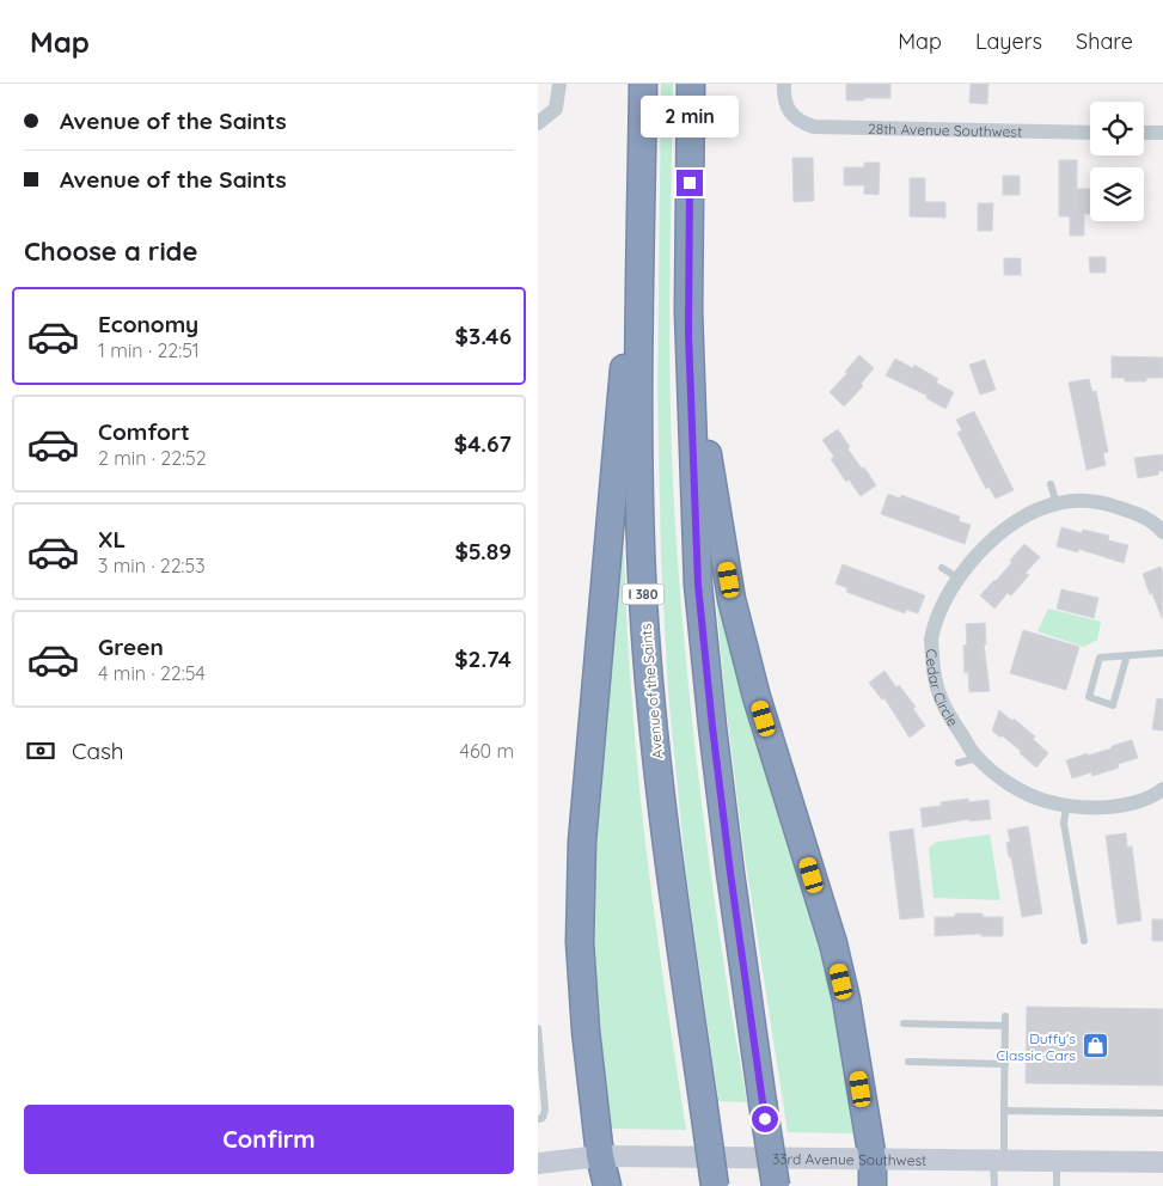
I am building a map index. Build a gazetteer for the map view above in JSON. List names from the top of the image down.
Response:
{
  "streets": {
    "highway": ["I 380", "Avenue of the Saints"],
    "street": ["28th Avenue Southwest", "Cedar Circle", "33rd Avenue Southwest"]
  },
  "places": {
    "shop": ["Duffy's Classic Cars"]
  },
  "page": {
    "header": "Map",
    "nav": ["Map", "Layers", "Share"],
    "banner": ["Avenue of the Saints", "Avenue of the Saints"],
    "bubble": "2 min",
    "heading": "Choose a ride",
    "list": [
      {
        "name": "Economy",
        "note": "1 min · 22:51",
        "value": "$3.46"
      },
      {
        "name": "Comfort",
        "note": "2 min · 22:52",
        "value": "$4.67"
      },
      {
        "name": "XL",
        "note": "3 min · 22:53",
        "value": "$5.89"
      },
      {
        "name": "Green",
        "note": "4 min · 22:54",
        "value": "$2.74"
      }
    ],
    "pay": ["Cash", "460 m"],
    "buttons": "Confirm"
  }
}
